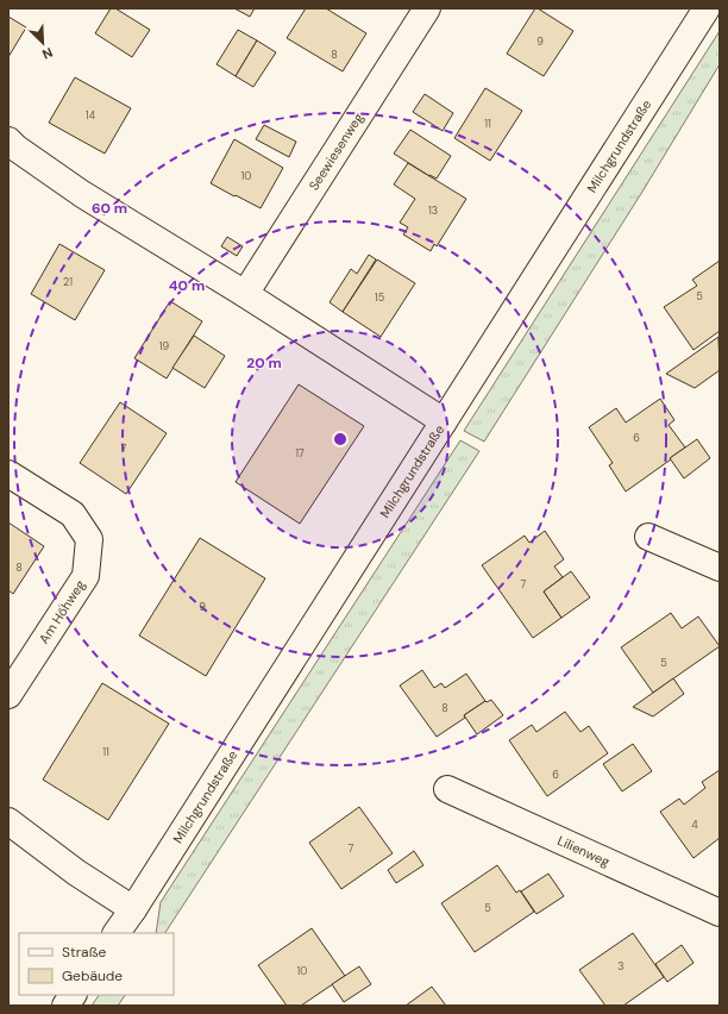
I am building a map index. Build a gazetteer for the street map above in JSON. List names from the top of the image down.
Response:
{
  "streets": {
    "street": [
      "Milchgrundstraße",
      "Seewiesenweg",
      "Am Höhweg",
      "Lilienweg"
    ]
  },
  "house_numbers": [
    "9",
    "8",
    "14",
    "11",
    "10",
    "13",
    "21",
    "5",
    "15",
    "19",
    "6",
    "7",
    "17",
    "8",
    "7",
    "9",
    "5",
    "8",
    "11",
    "6",
    "4",
    "7",
    "5",
    "3",
    "10"
  ],
  "legend": ["Straße", "Gebäude"],
  "north": "bottom right",
  "rings": ["60 m", "40 m", "20 m"]
}
